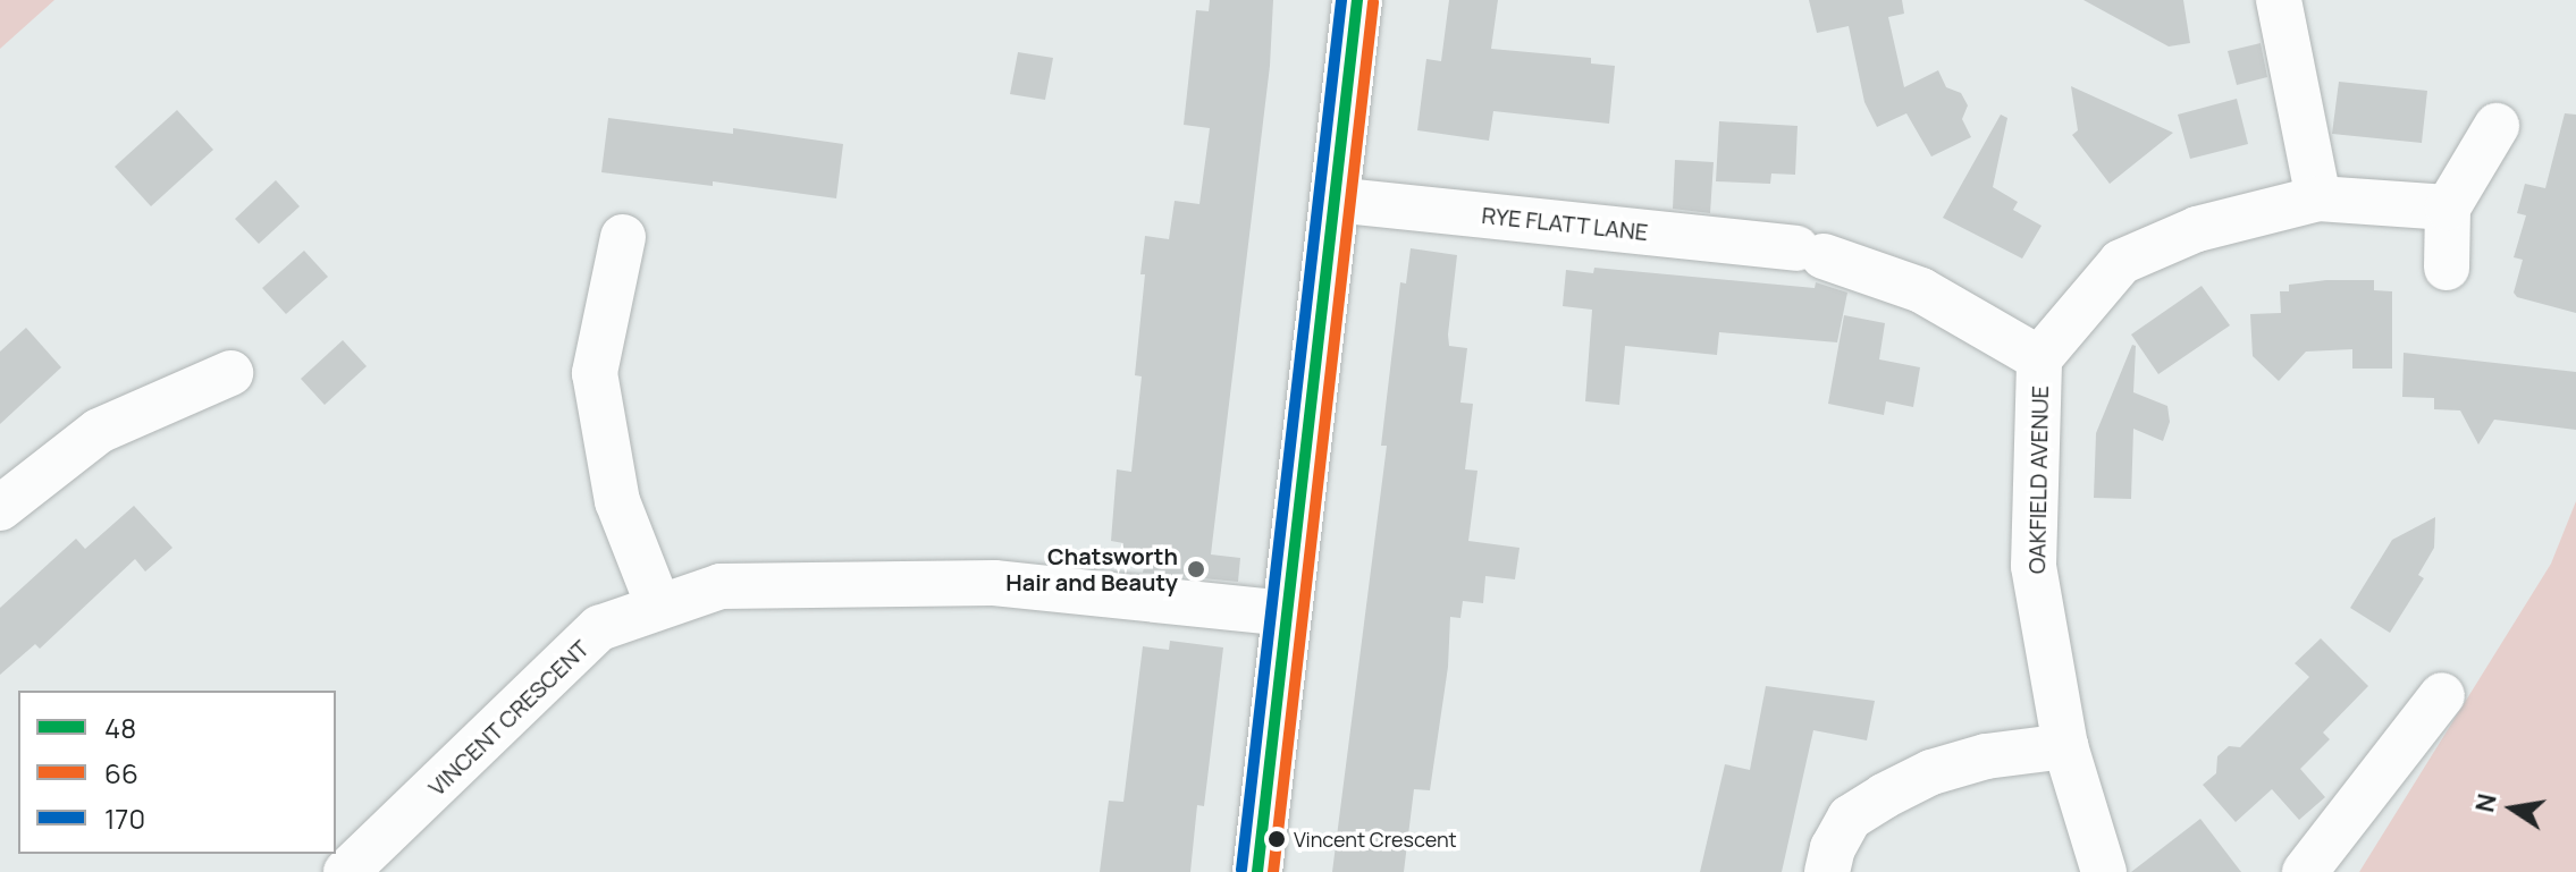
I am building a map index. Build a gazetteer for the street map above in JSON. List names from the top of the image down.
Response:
{
  "streets": {
    "street": ["RYE FLATT LANE", "OAKFIELD AVENUE", "VINCENT CRESCENT"]
  },
  "crossings": [
    ["RYE FLATT LANE", "OAKFIELD AVENUE"]
  ],
  "places": ["Chatsworth Hair and Beauty", "Vincent Crescent"],
  "lines": ["transit line 48", "transit line 170", "transit line 66"],
  "legend": ["48", "66", "170"],
  "north": "left"
}
